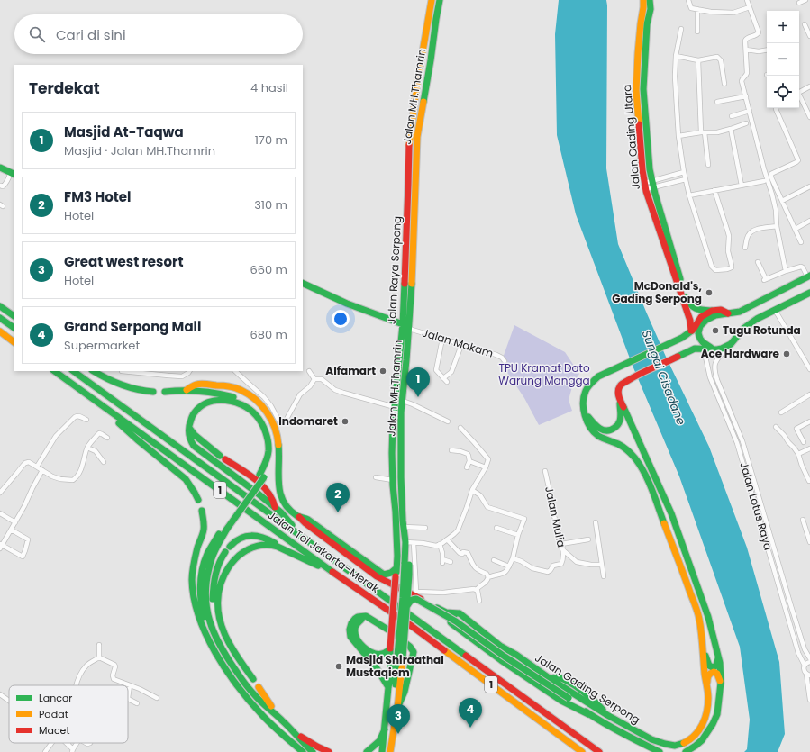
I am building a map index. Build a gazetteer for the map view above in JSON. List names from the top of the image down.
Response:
{
  "streets": {
    "main road": [
      "Jalan MH.Thamrin",
      "Jalan Gading Utara",
      "Jalan Raya Serpong",
      "1",
      "Jalan Tol Jakarta–Merak",
      "Jalan Gading Serpong"
    ],
    "street": ["Jalan Makam", "Jalan Lotus Raya", "Jalan Mulia"]
  },
  "crossings": [
    ["Jalan MH.Thamrin", "Jalan Makam"],
    ["Jalan Gading Utara", "Jalan Gading Serpong"]
  ],
  "water": ["Sungai Cisadane"],
  "parks": ["TPU Kramat Dato Warung Mangga"],
  "places": [
    "McDonald's, Gading Serpong",
    "Tugu Rotunda",
    "Ace Hardware",
    "Alfamart",
    "Indomaret",
    "Masjid Shiraathal Mustaqiem"
  ],
  "legend": ["Lancar", "Padat", "Macet"],
  "page": {
    "map_buttons": ["+", "−"],
    "search": "Cari di sini",
    "heading": ["Terdekat", "4 hasil"],
    "list": [
      {
        "mark": "1",
        "name": "Masjid At-Taqwa",
        "note": "Masjid · Jalan MH.Thamrin",
        "value": "170 m"
      },
      {
        "mark": "2",
        "name": "FM3 Hotel",
        "note": "Hotel",
        "value": "310 m"
      },
      {
        "mark": "3",
        "name": "Great west resort",
        "note": "Hotel",
        "value": "660 m"
      },
      {
        "mark": "4",
        "name": "Grand Serpong Mall",
        "note": "Supermarket",
        "value": "680 m"
      }
    ],
    "pins": [
      "1",
      "2",
      "4",
      "3"
    ]
  }
}
